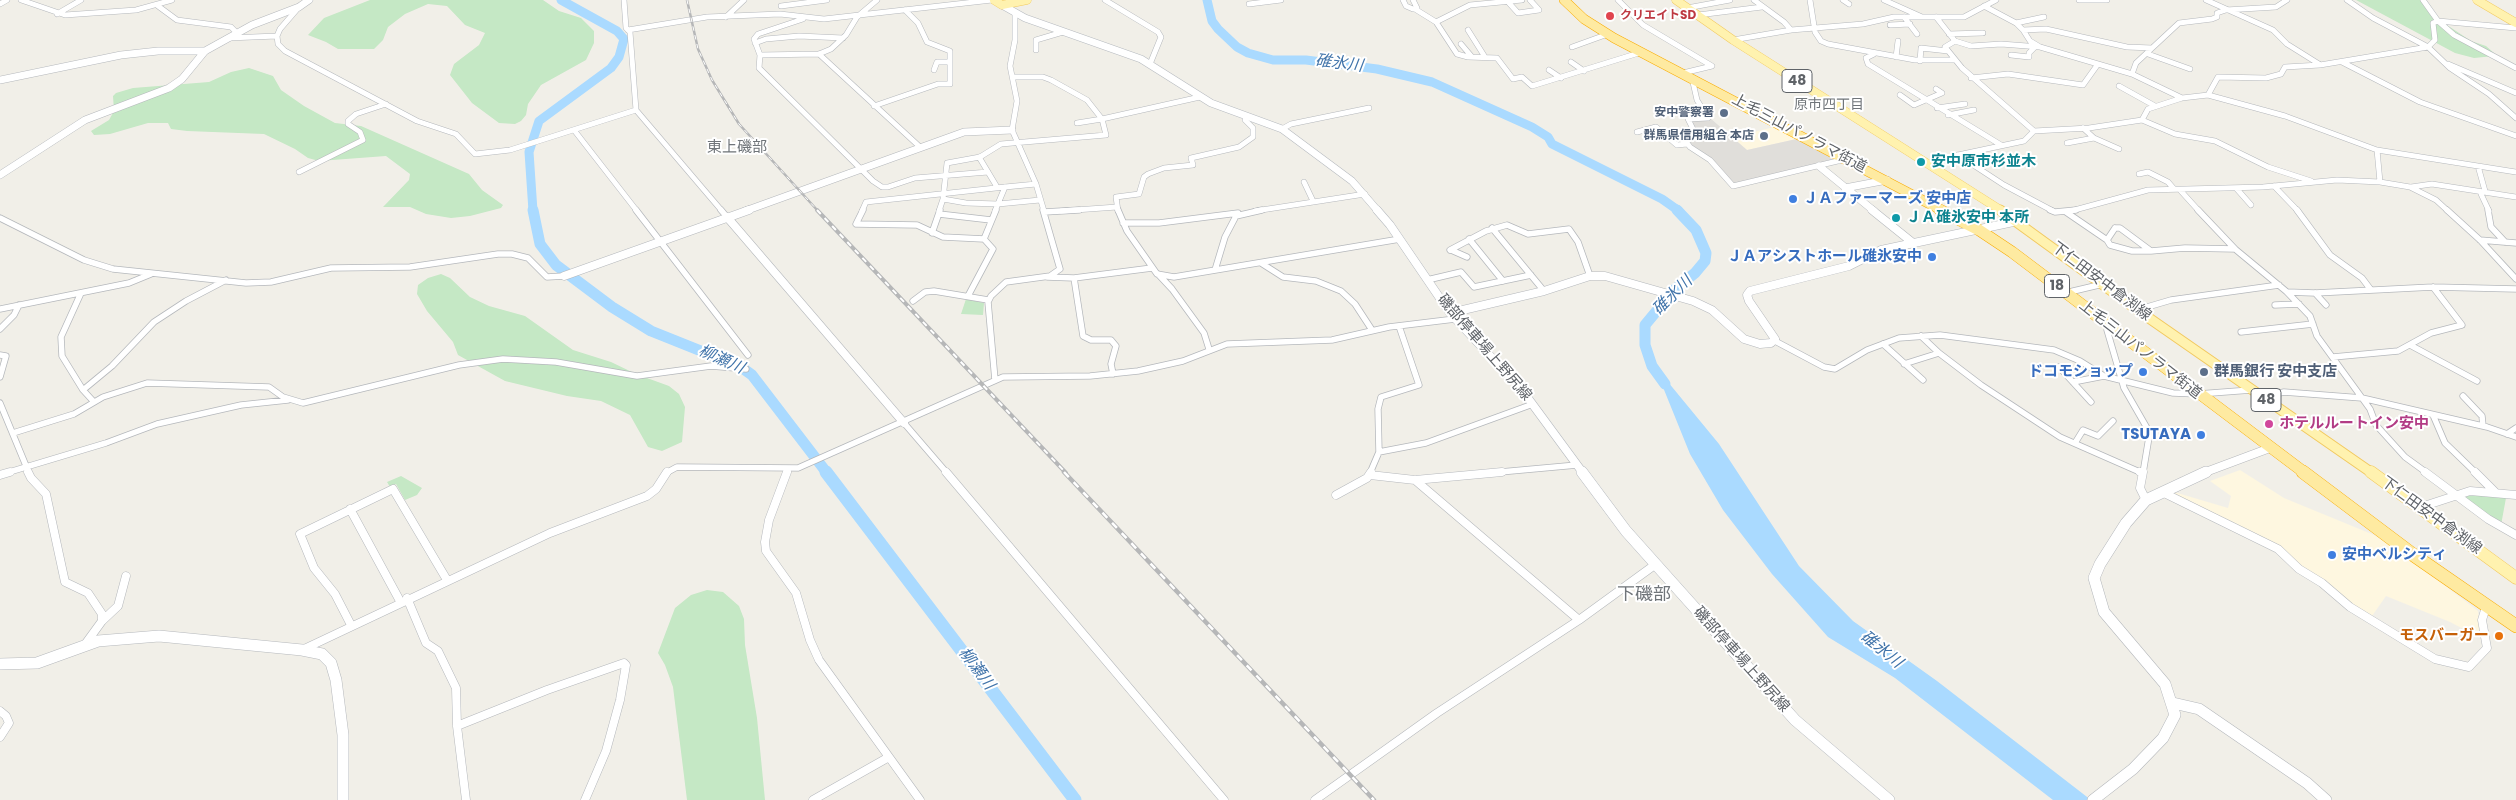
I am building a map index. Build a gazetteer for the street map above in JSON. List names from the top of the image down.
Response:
{
  "streets": {
    "highway": ["上毛三山パノラマ街道", "18"],
    "main road": ["48", "下仁田安中倉渕線"],
    "street": ["磯部停車場上野尻線"]
  },
  "districts": ["原市四丁目", "東上磯部", "下磯部"],
  "water": ["碓氷川", "柳瀬川"],
  "places": [
    "クリエイトSD",
    "安中警察署",
    "群馬県信用組合 本店",
    "安中原市杉並木",
    "ＪＡファーマーズ 安中店",
    "ＪＡ碓氷安中 本所",
    "ＪＡアシストホール碓氷安中",
    "ドコモショップ",
    "群馬銀行 安中支店",
    "ホテルルートイン安中",
    "TSUTAYA",
    "安中ベルシティ",
    "モスバーガー"
  ]
}
